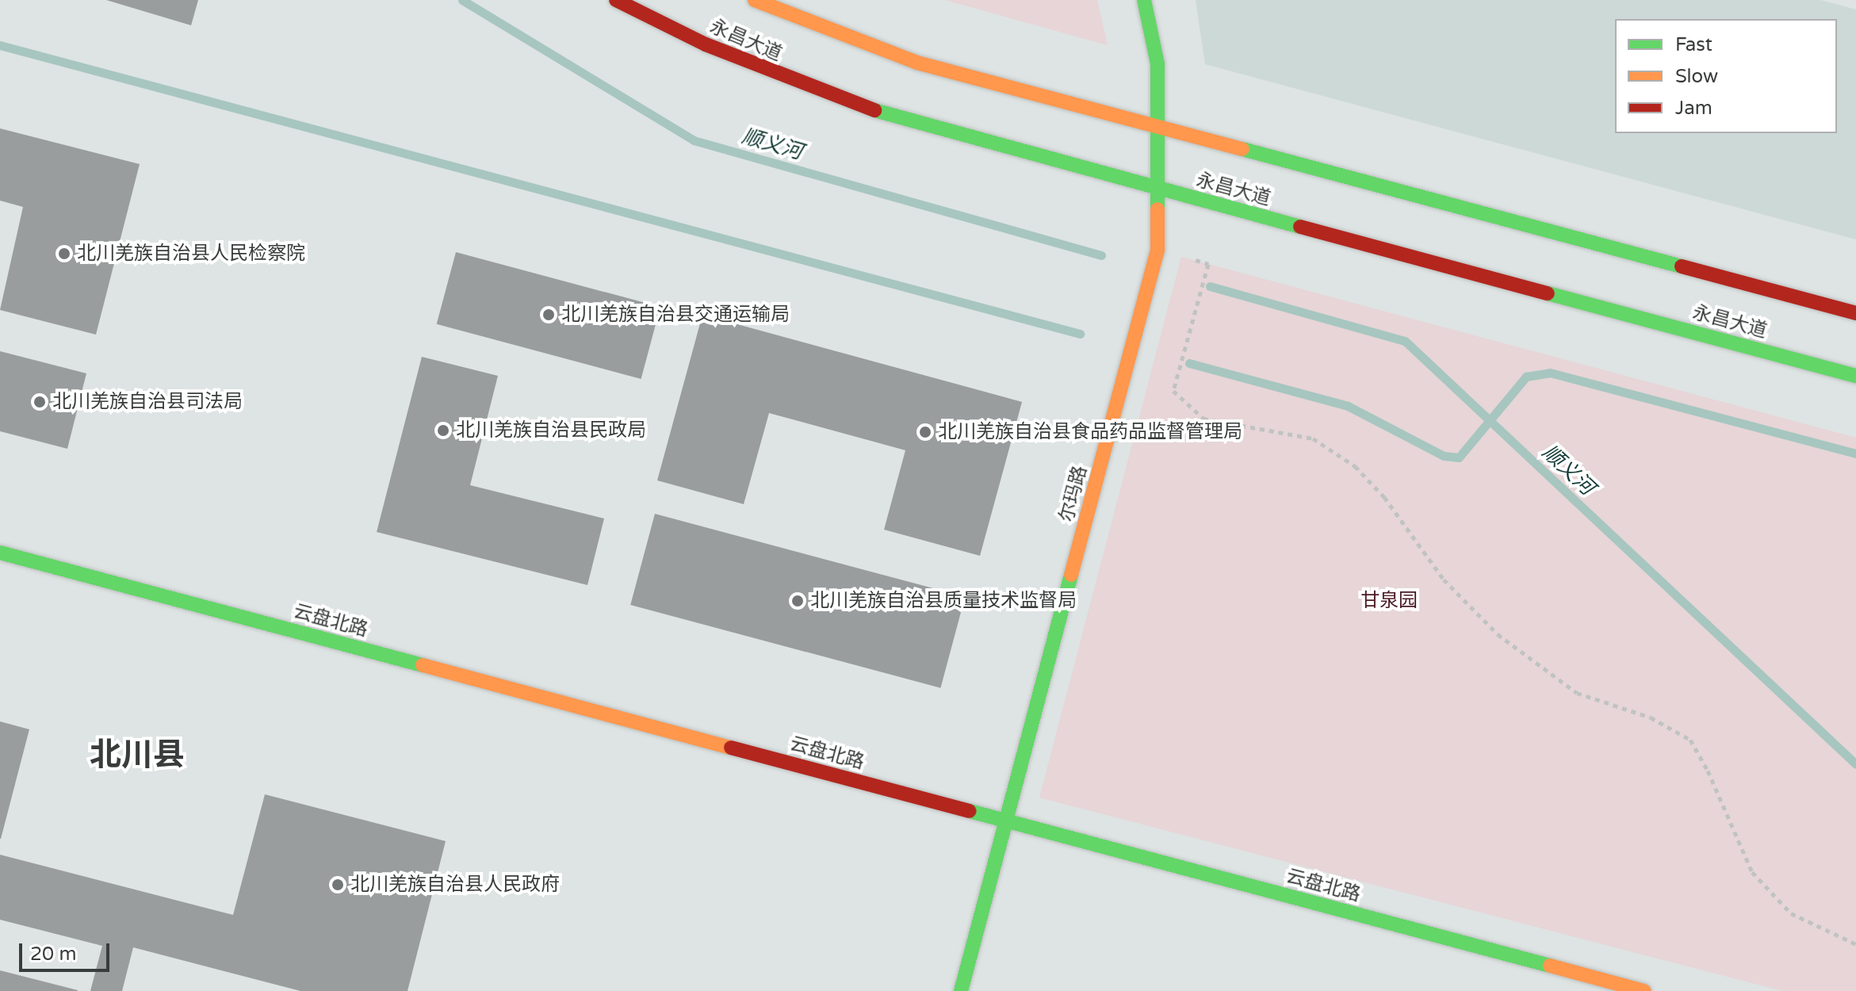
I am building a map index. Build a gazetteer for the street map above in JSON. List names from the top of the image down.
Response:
{
  "streets": {
    "street": ["永昌大道", "尔玛路", "云盘北路"]
  },
  "crossings": [
    ["永昌大道", "尔玛路"],
    ["尔玛路", "云盘北路"]
  ],
  "districts": ["北川县"],
  "water": ["顺义河"],
  "parks": ["甘泉园"],
  "places": [
    "北川羌族自治县人民检察院",
    "北川羌族自治县交通运输局",
    "北川羌族自治县司法局",
    "北川羌族自治县民政局",
    "北川羌族自治县食品药品监督管理局",
    "北川羌族自治县质量技术监督局",
    "北川羌族自治县人民政府"
  ],
  "legend": ["Fast", "Slow", "Jam"],
  "scale_bar": "20 m"
}
